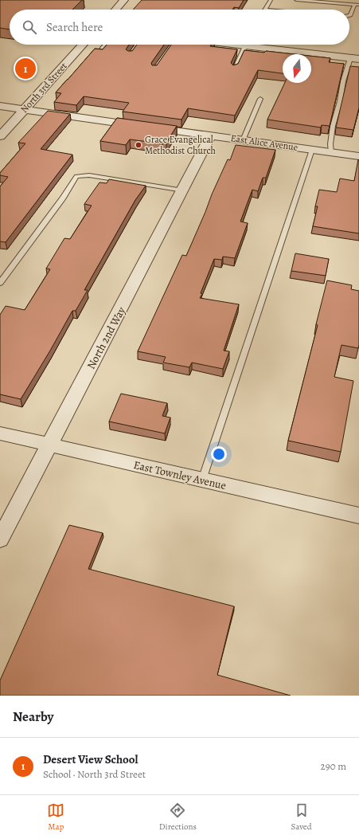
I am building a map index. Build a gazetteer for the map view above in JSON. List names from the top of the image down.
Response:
{
  "streets": {
    "street": [
      "North 3rd Street",
      "East Alice Avenue",
      "North 2nd Way",
      "East Townley Avenue"
    ]
  },
  "crossings": [
    ["North 3rd Street", "East Alice Avenue"],
    ["East Alice Avenue", "North 2nd Way"],
    ["North 2nd Way", "East Townley Avenue"]
  ],
  "places": ["Grace Evangelical Methodist Church"],
  "north": "bottom",
  "page": {
    "search": "Search here",
    "pins": "1",
    "heading": "Nearby",
    "list": [
      {
        "mark": "1",
        "name": "Desert View School",
        "note": "School · North 3rd Street",
        "value": "290 m"
      }
    ],
    "nav": ["Map", "Directions", "Saved"]
  }
}
